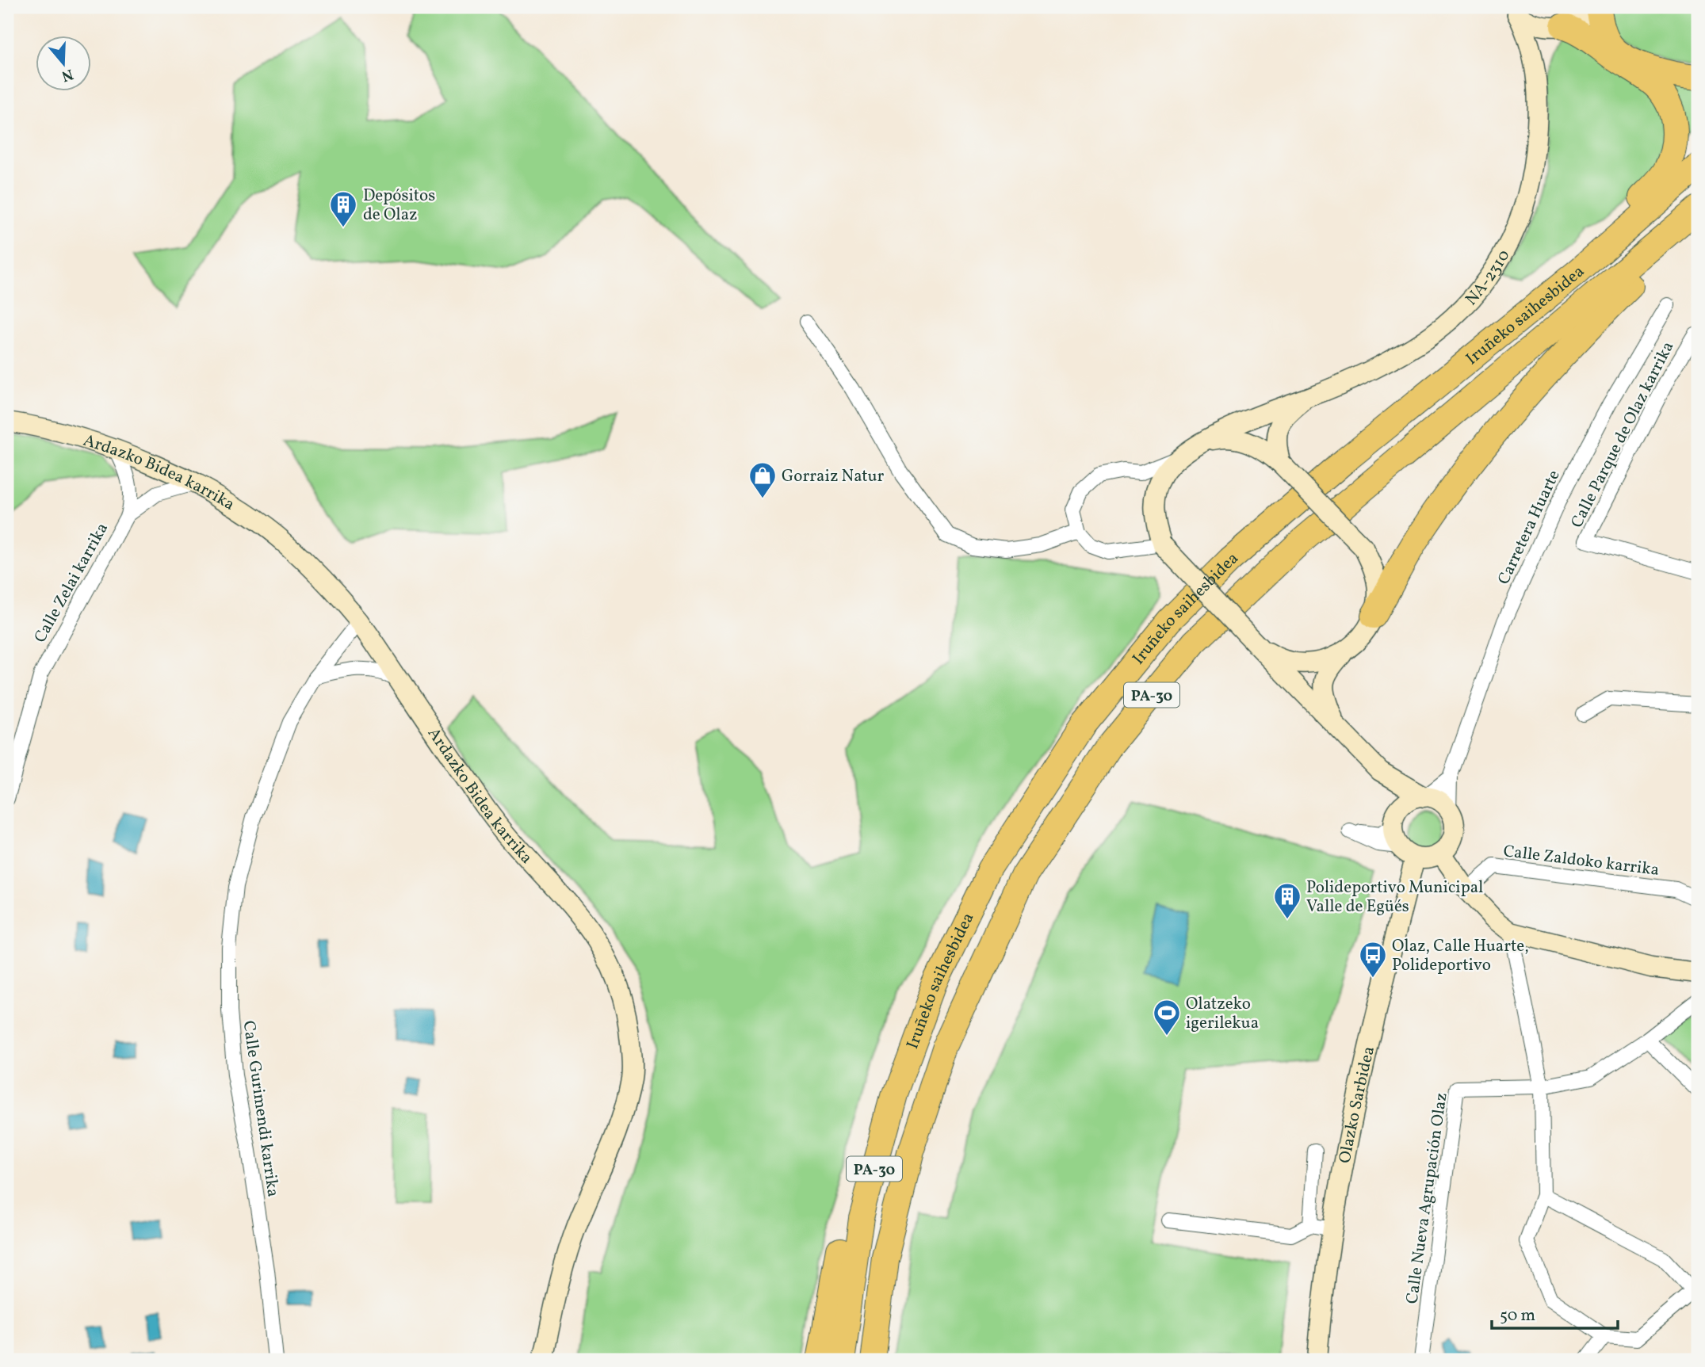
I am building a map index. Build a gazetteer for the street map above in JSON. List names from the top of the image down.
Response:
{
  "streets": {
    "highway": ["Iruñeko saihesbidea", "PA-30"],
    "street": [
      "NA-2310",
      "Calle Parque de Olaz karrika",
      "Ardazko Bidea karrika",
      "Carretera Huarte",
      "Calle Zelai karrika",
      "Calle Zaldoko karrika",
      "Olazko Sarbidea",
      "Calle Gurimendi karrika",
      "Calle Nueva Agrupación Olaz"
    ]
  },
  "crossings": [
    ["Ardazko Bidea karrika", "Calle Zelai karrika"],
    ["Ardazko Bidea karrika", "Calle Gurimendi karrika"],
    ["Carretera Huarte", "Olazko Sarbidea"]
  ],
  "places": {
    "building": ["Depósitos de Olaz", "Polideportivo Municipal Valle de Egüés"],
    "shop": ["Gorraiz Natur"],
    "bus stop": ["Olaz, Calle Huarte, Polideportivo"],
    "sports": ["Olatzeko igerilekua"]
  },
  "scale_bar": "50 m",
  "north": "bottom"
}
